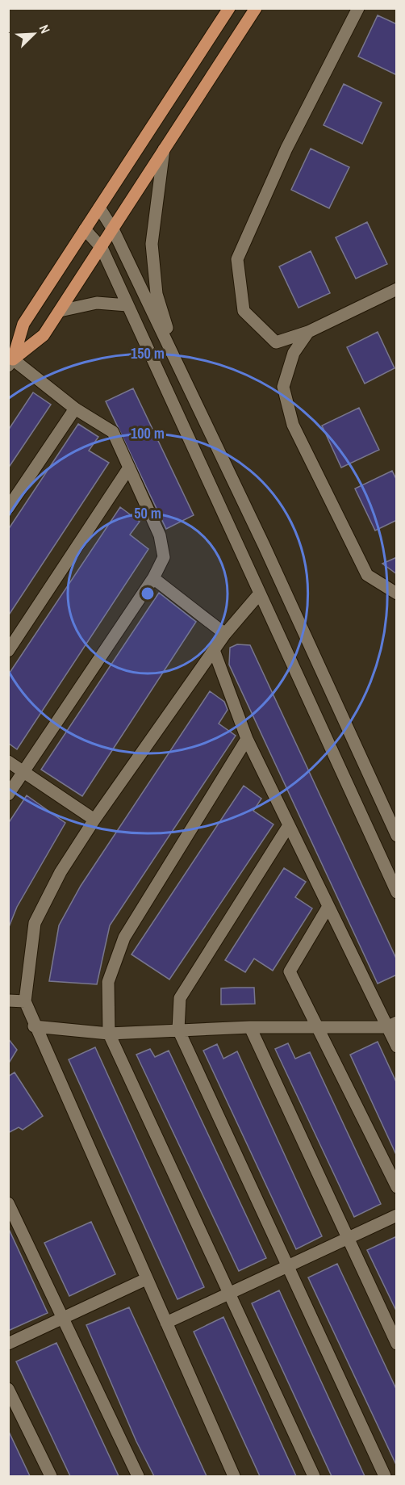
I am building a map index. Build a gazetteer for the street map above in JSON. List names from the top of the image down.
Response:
{
  "north": "top right",
  "rings": ["150 m", "100 m", "50 m"]
}
